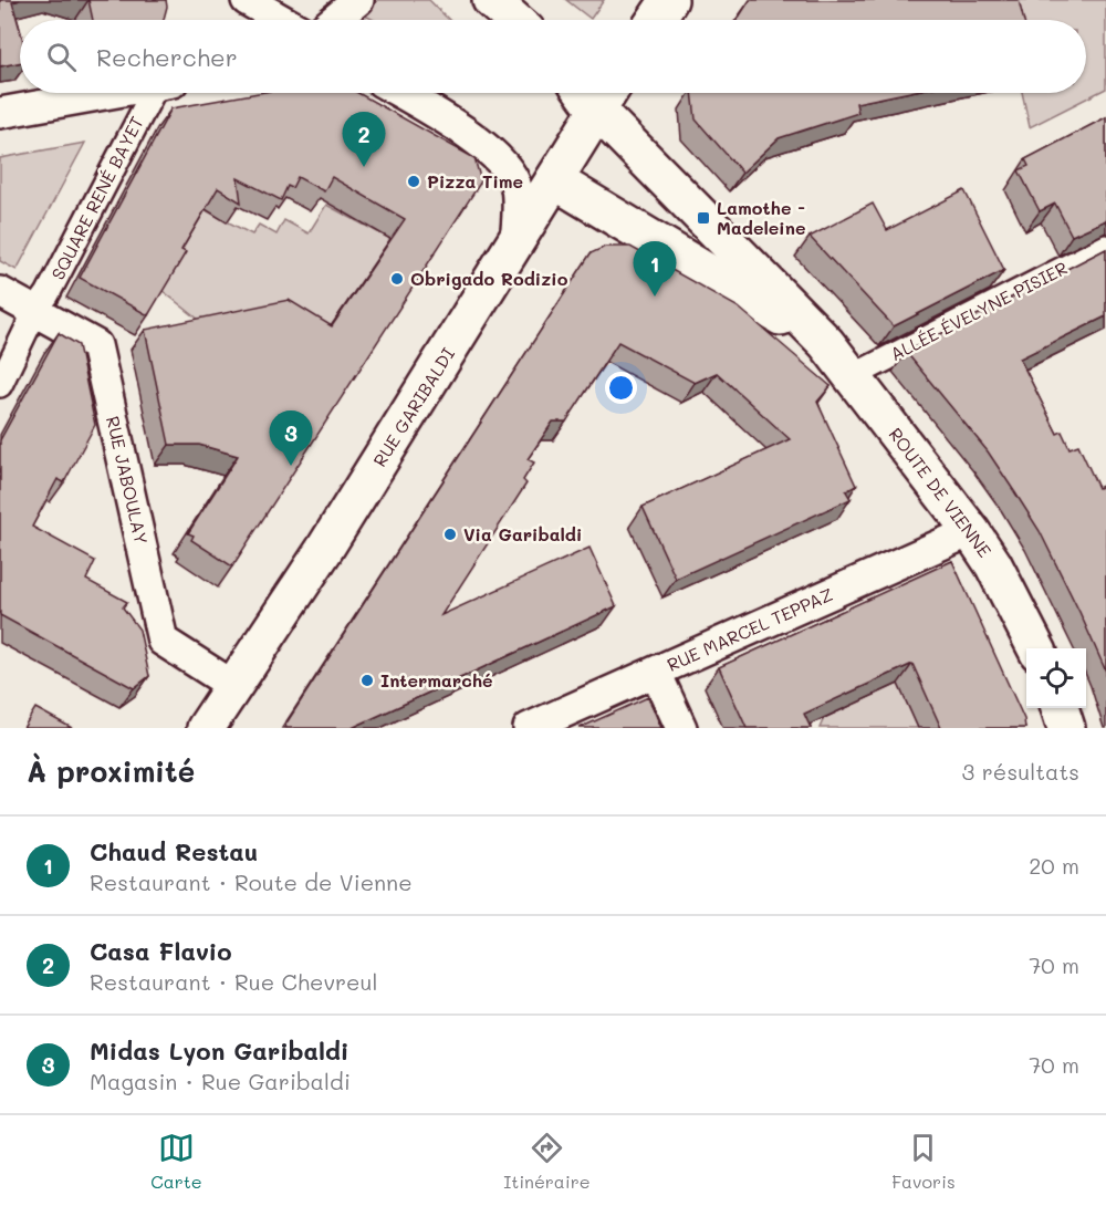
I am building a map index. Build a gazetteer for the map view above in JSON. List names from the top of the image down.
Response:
{
  "streets": {
    "main road": ["RUE GARIBALDI", "ROUTE DE VIENNE"],
    "street": [
      "SQUARE RENÉ BAYET",
      "ALLÉE ÉVELYNE PISIER",
      "RUE JABOULAY",
      "RUE MARCEL TEPPAZ"
    ]
  },
  "crossings": [
    ["SQUARE RENÉ BAYET", "RUE JABOULAY"],
    ["ALLÉE ÉVELYNE PISIER", "ROUTE DE VIENNE"],
    ["RUE GARIBALDI", "RUE JABOULAY"],
    ["RUE GARIBALDI", "ROUTE DE VIENNE"],
    ["ROUTE DE VIENNE", "RUE MARCEL TEPPAZ"]
  ],
  "places": {
    "other": [
      "Pizza Time",
      "Obrigado Rodizio",
      "Via Garibaldi",
      "Intermarché"
    ],
    "transit": ["Lamothe - Madeleine"]
  },
  "page": {
    "search": "Rechercher",
    "pins": ["2", "1", "3"],
    "heading": ["À proximité", "3 résultats"],
    "list": [
      {
        "mark": "1",
        "name": "Chaud Restau",
        "note": "Restaurant · Route de Vienne",
        "value": "20 m"
      },
      {
        "mark": "2",
        "name": "Casa Flavio",
        "note": "Restaurant · Rue Chevreul",
        "value": "70 m"
      },
      {
        "mark": "3",
        "name": "Midas Lyon Garibaldi",
        "note": "Magasin · Rue Garibaldi",
        "value": "70 m"
      }
    ],
    "nav": ["Carte", "Itinéraire", "Favoris"]
  }
}
